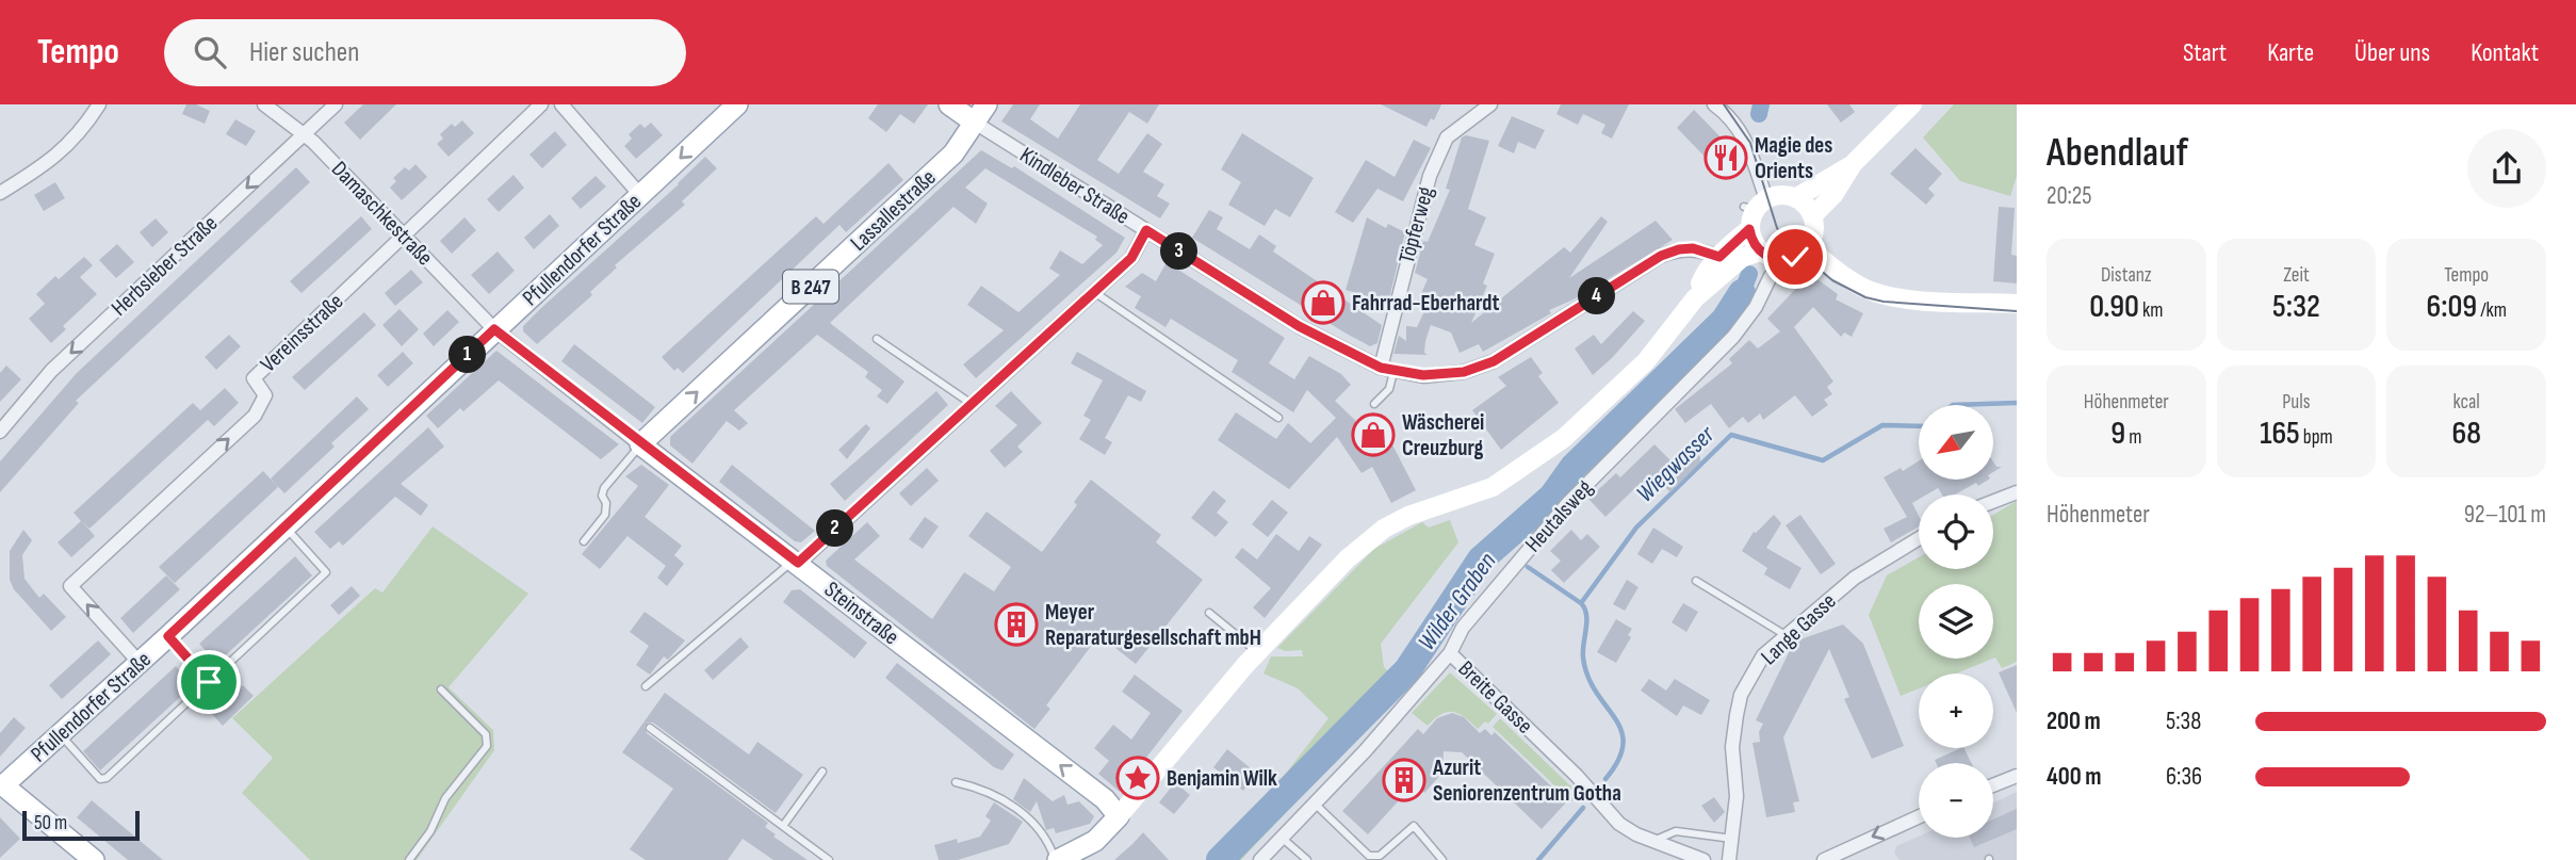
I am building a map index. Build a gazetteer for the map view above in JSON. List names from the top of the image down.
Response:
{
  "streets": {
    "main road": [
      "Kindleber Straße",
      "Lassallestraße",
      "Pfullendorfer Straße",
      "B 247",
      "Steinstraße"
    ],
    "street": [
      "Damaschkestraße",
      "Töpferweg",
      "Herbsleber Straße",
      "Vereinsstraße",
      "Heutalsweg",
      "Lange Gasse",
      "Breite Gasse"
    ]
  },
  "crossings": [
    ["Kindleber Straße", "Lassallestraße"],
    ["Kindleber Straße", "Töpferweg"],
    ["Kindleber Straße", "B 247"],
    ["Lassallestraße", "B 247"],
    ["Lassallestraße", "Steinstraße"],
    ["Damaschkestraße", "Pfullendorfer Straße"],
    ["Damaschkestraße", "Herbsleber Straße"],
    ["Damaschkestraße", "Vereinsstraße"],
    ["Damaschkestraße", "Steinstraße"],
    ["Pfullendorfer Straße", "Vereinsstraße"],
    ["Pfullendorfer Straße", "Steinstraße"],
    ["Heutalsweg", "Breite Gasse"]
  ],
  "one_way": [
    "Lassallestraße",
    "Herbsleber Straße",
    "Vereinsstraße",
    "Steinstraße"
  ],
  "water": ["Wiegwasser", "Wilder Graben"],
  "places": {
    "restaurant": ["Magie des Orients"],
    "shop": ["Fahrrad-Eberhardt", "Wäscherei Creuzburg"],
    "building": ["Meyer Reparaturgesellschaft mbH", "Azurit Seniorenzentrum Gotha"],
    "place": ["Benjamin Wilk"]
  },
  "scale_bar": "50 m",
  "north": "bottom left",
  "page": {
    "header": "Tempo",
    "search": "Hier suchen",
    "nav": [
      "Start",
      "Karte",
      "Über uns",
      "Kontakt"
    ],
    "heading": ["Abendlauf", "20:25"],
    "stats": [
      ["Distanz", "0.90 km"],
      ["Zeit", "5:32"],
      ["Tempo", "6:09 /km"],
      ["Höhenmeter", "9 m"],
      ["Puls", "165 bpm"],
      ["kcal", "68"]
    ],
    "pins": [
      "3",
      "4",
      "1",
      "2"
    ],
    "map_buttons": ["+", "−"],
    "chart": ["Höhenmeter", "92–101 m"],
    "list": [
      {
        "name": "200 m",
        "note": "5:38"
      },
      {
        "name": "400 m",
        "note": "6:36"
      }
    ],
    "scale": "50 m"
  }
}
